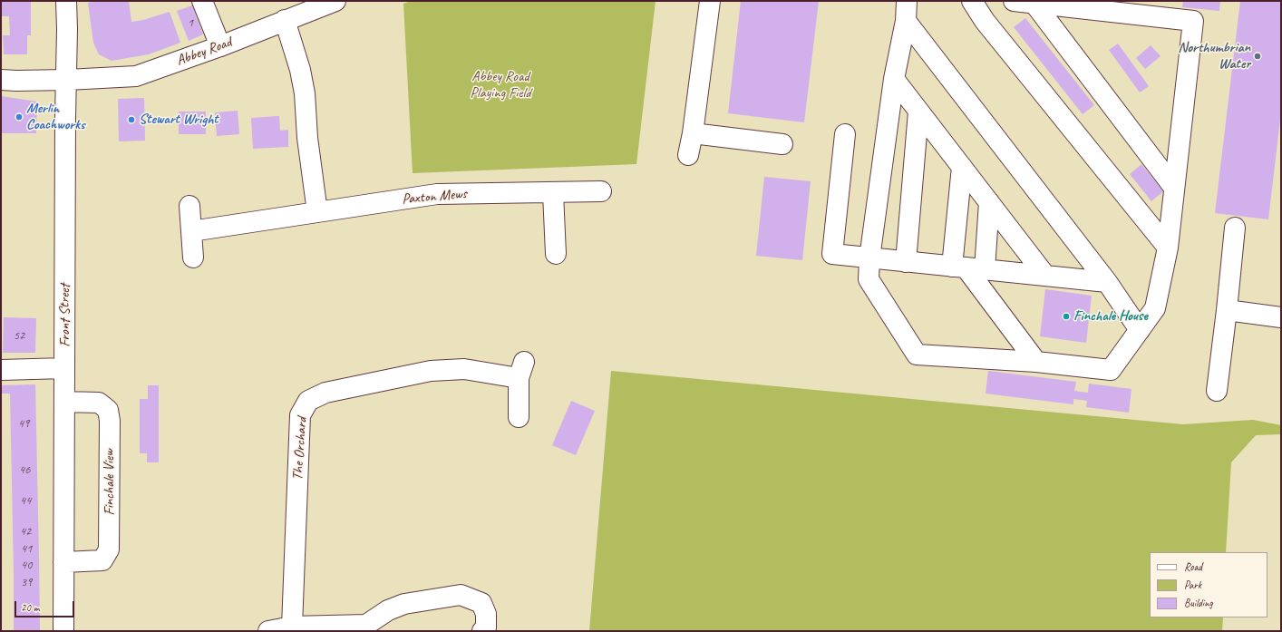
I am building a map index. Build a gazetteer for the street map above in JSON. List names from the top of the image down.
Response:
{
  "streets": {
    "street": [
      "Abbey Road",
      "Paxton Mews",
      "Front Street",
      "The Orchard",
      "Finchale View"
    ]
  },
  "crossings": [
    ["Abbey Road", "Front Street"],
    ["Front Street", "Finchale View"]
  ],
  "parks": ["Abbey Road Playing Field"],
  "places": [
    "Northumbrian Water",
    "Merlin Coachworks",
    "Stewart Wright",
    "Finchale House"
  ],
  "house_numbers": [
    "1",
    "52",
    "49",
    "46",
    "44",
    "42",
    "41",
    "40",
    "39"
  ],
  "legend": ["Road", "Park", "Building"],
  "scale_bar": "20 m"
}
